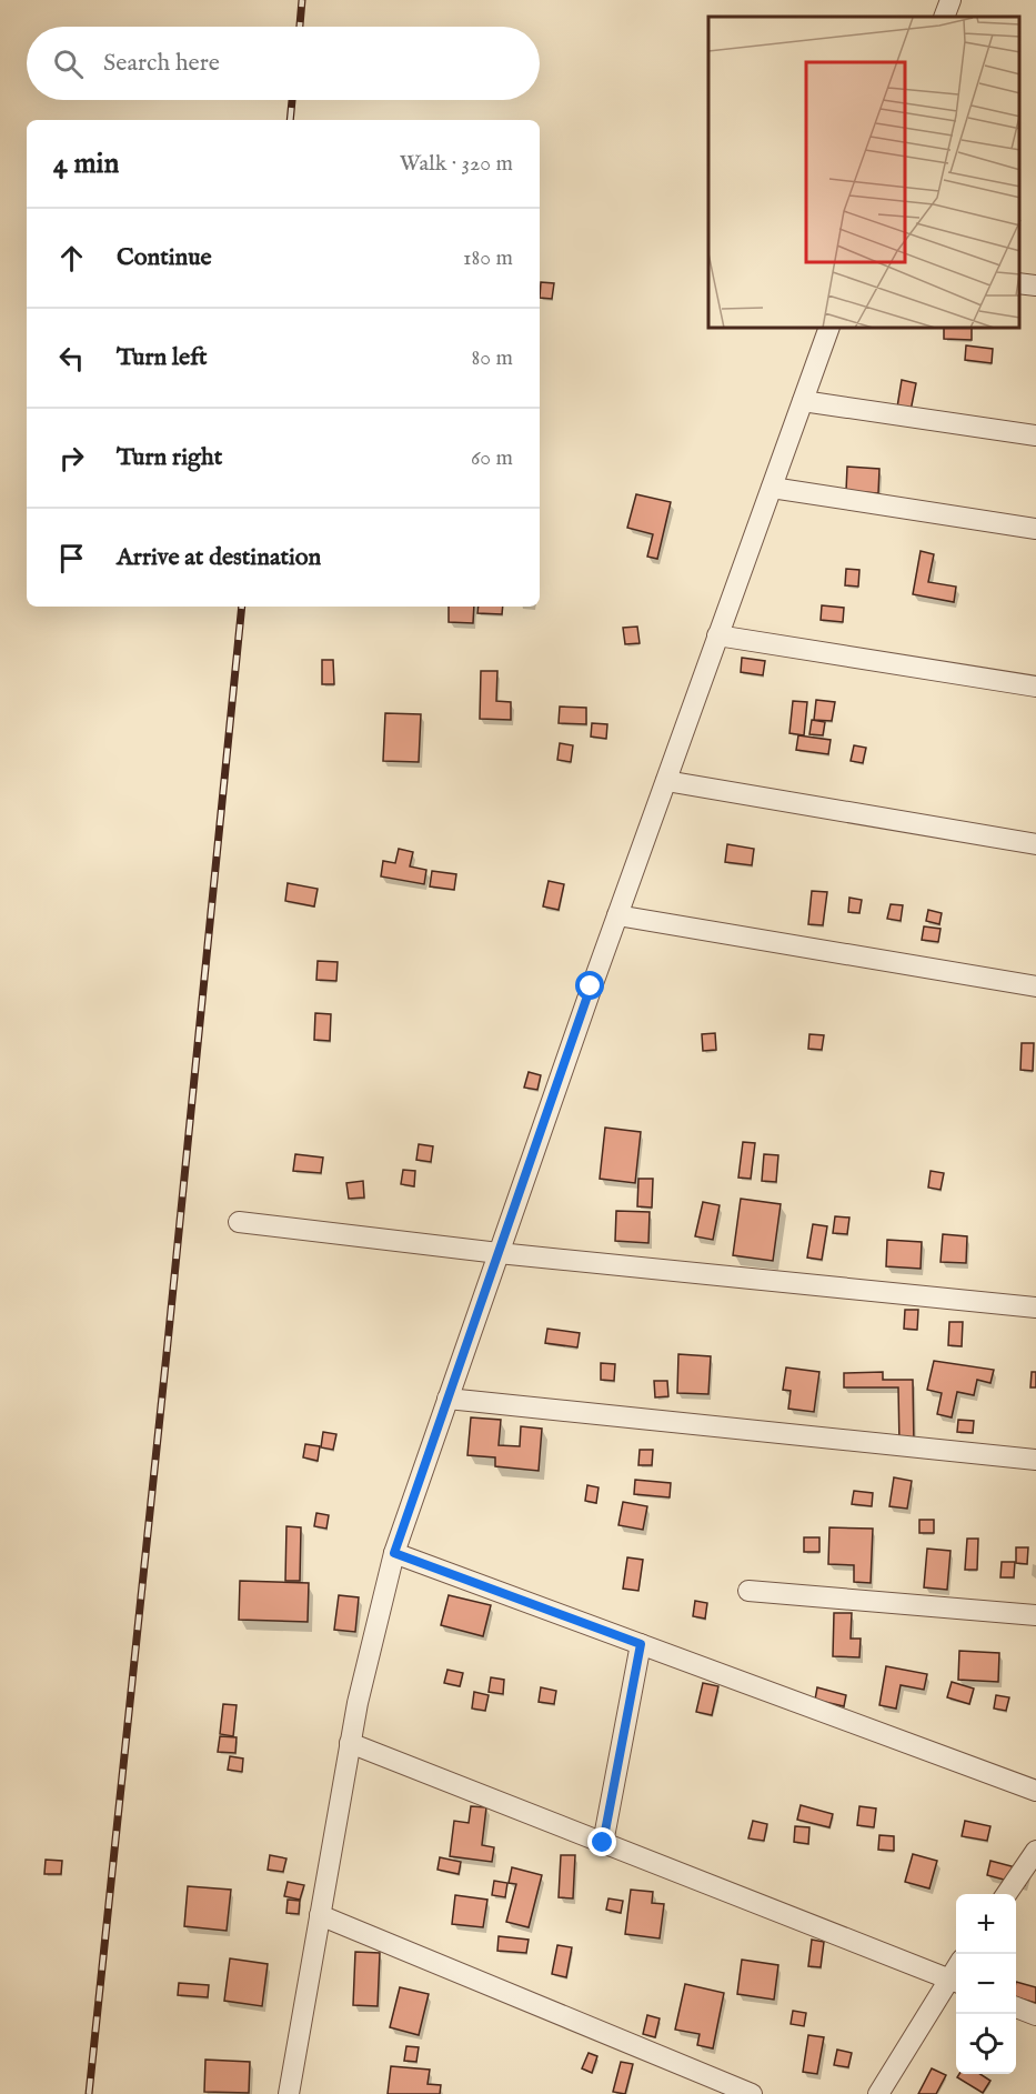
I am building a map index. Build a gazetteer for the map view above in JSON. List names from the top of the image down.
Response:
{
  "page": {
    "search": "Search here",
    "heading": ["4 min", "Walk · 320 m"],
    "list": [
      ["Continue", "180 m"],
      ["Turn left", "80 m"],
      ["Turn right", "60 m"],
      "Arrive at destination"
    ],
    "map_buttons": ["+", "−"]
  }
}
